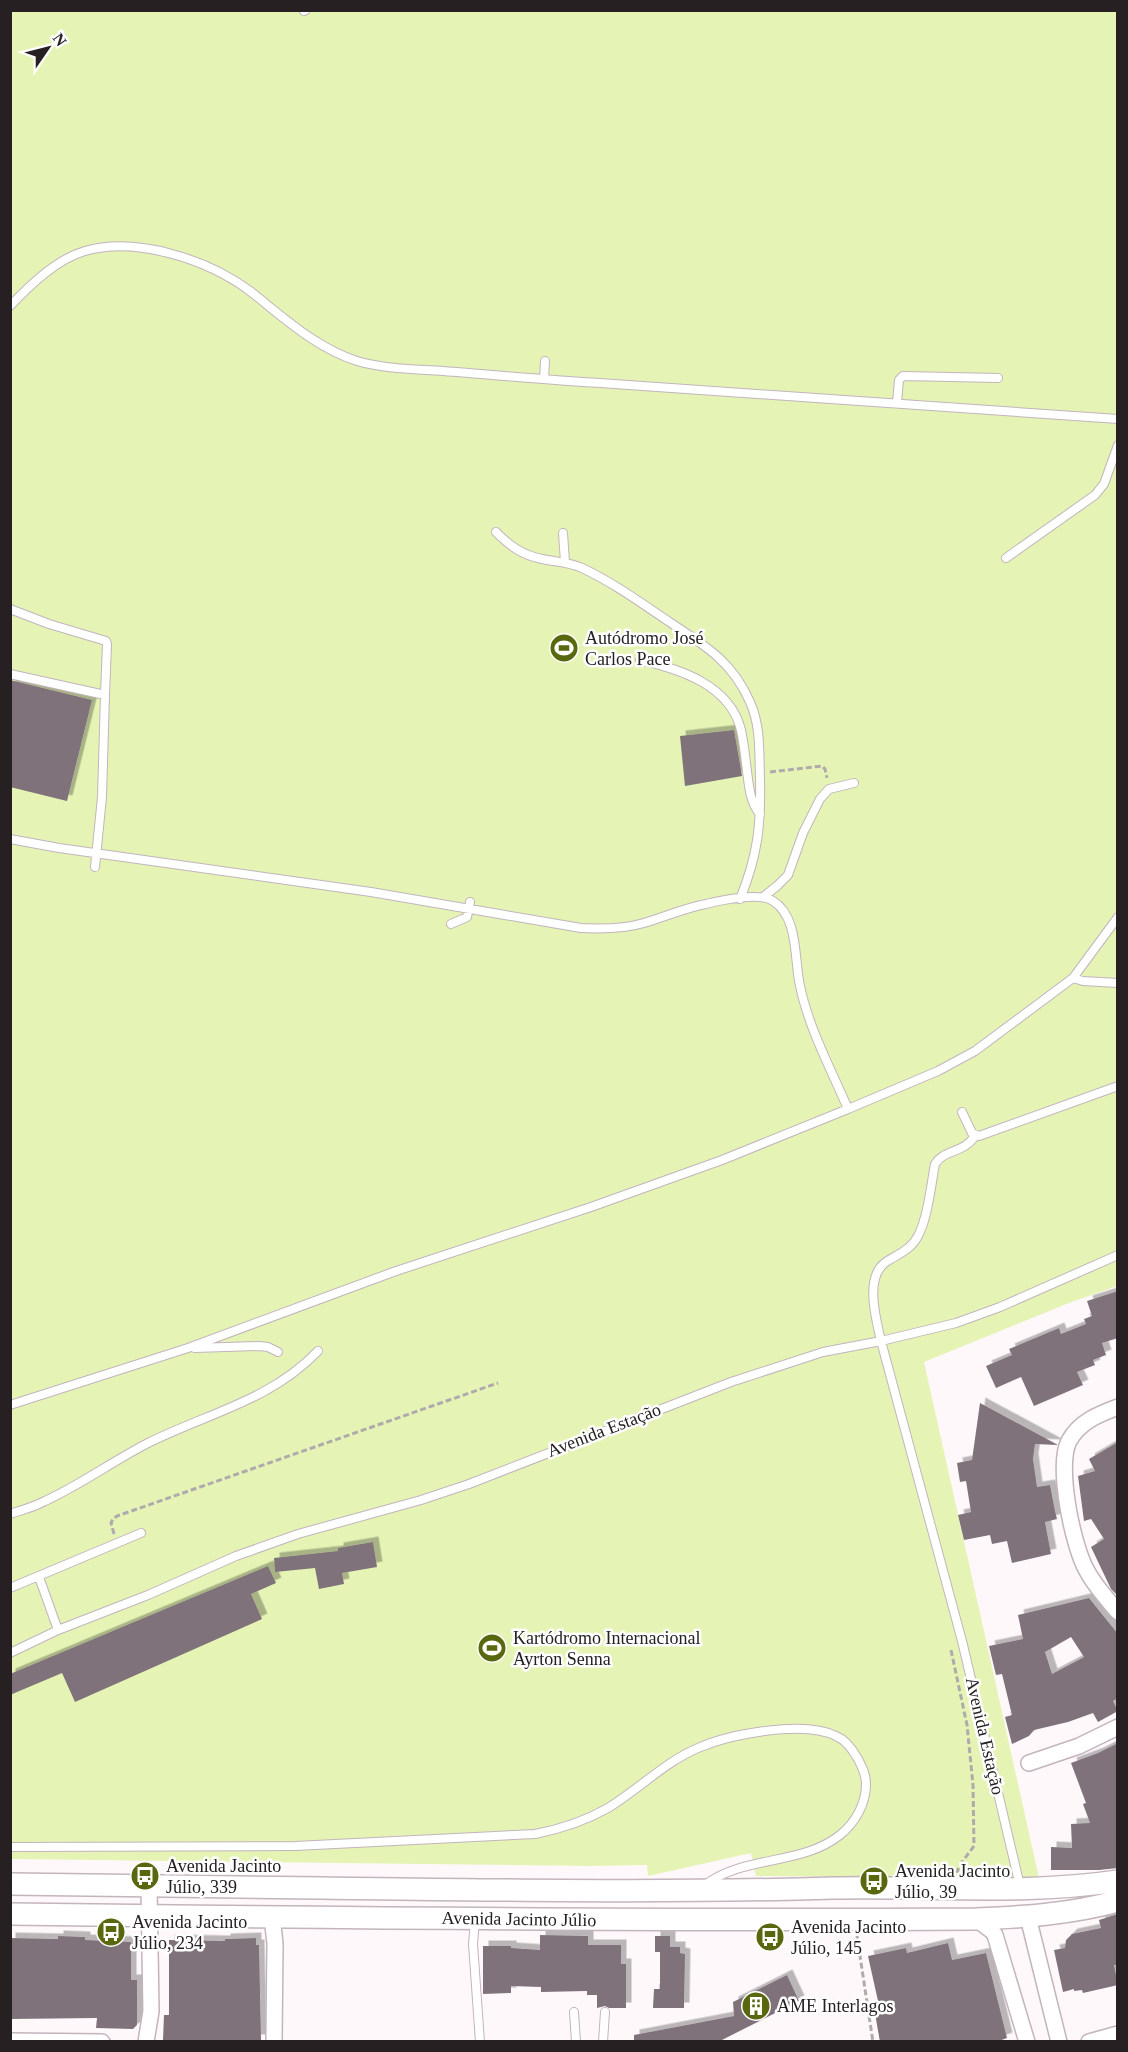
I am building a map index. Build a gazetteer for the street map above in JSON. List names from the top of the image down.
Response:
{
  "streets": {
    "street": ["Avenida Jacinto Júlio"],
    "lane": ["Avenida Estação"]
  },
  "crossings": [
    ["Avenida Estação", "Avenida Jacinto Júlio"]
  ],
  "places": {
    "sports": ["Autódromo José Carlos Pace", "Kartódromo Internacional Ayrton Senna"],
    "bus stop": [
      "Avenida Jacinto Júlio, 339",
      "Avenida Jacinto Júlio, 39",
      "Avenida Jacinto Júlio, 234",
      "Avenida Jacinto Júlio, 145"
    ],
    "building": ["AME Interlagos"]
  },
  "north": "top right"
}
